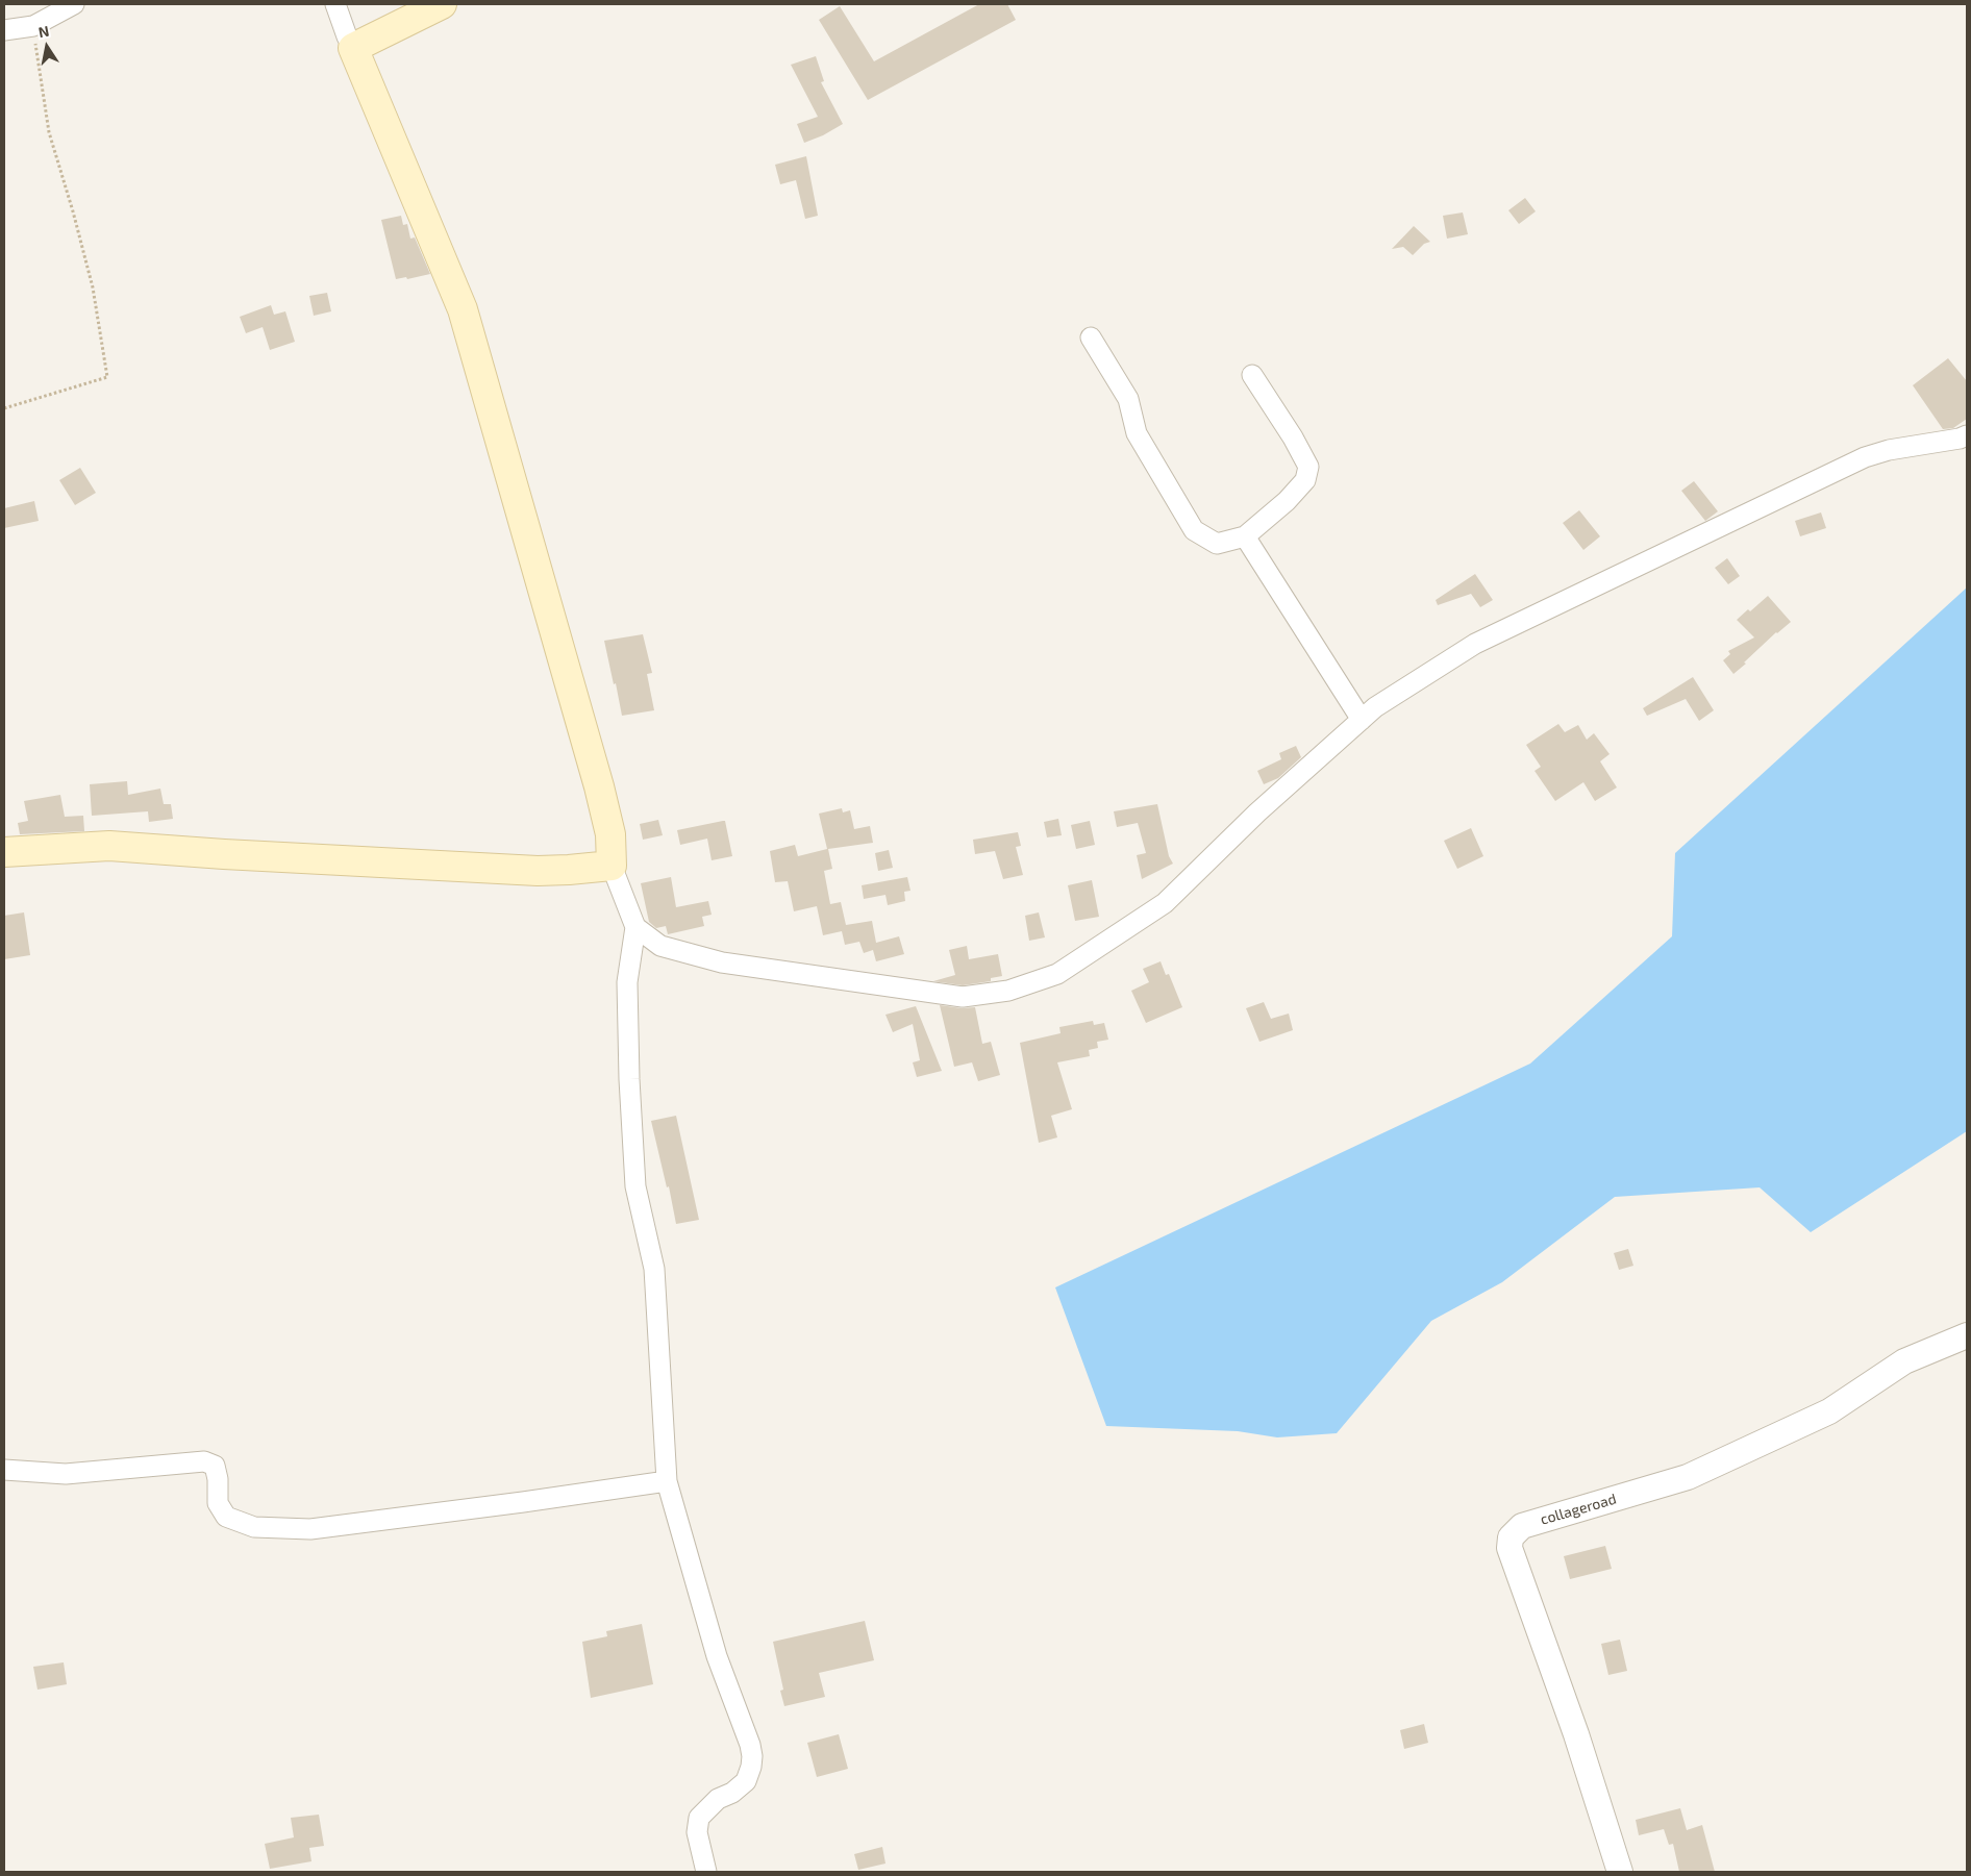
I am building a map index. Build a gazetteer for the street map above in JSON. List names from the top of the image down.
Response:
{
  "streets": {
    "street": ["collageroad"]
  },
  "north": "top"
}
